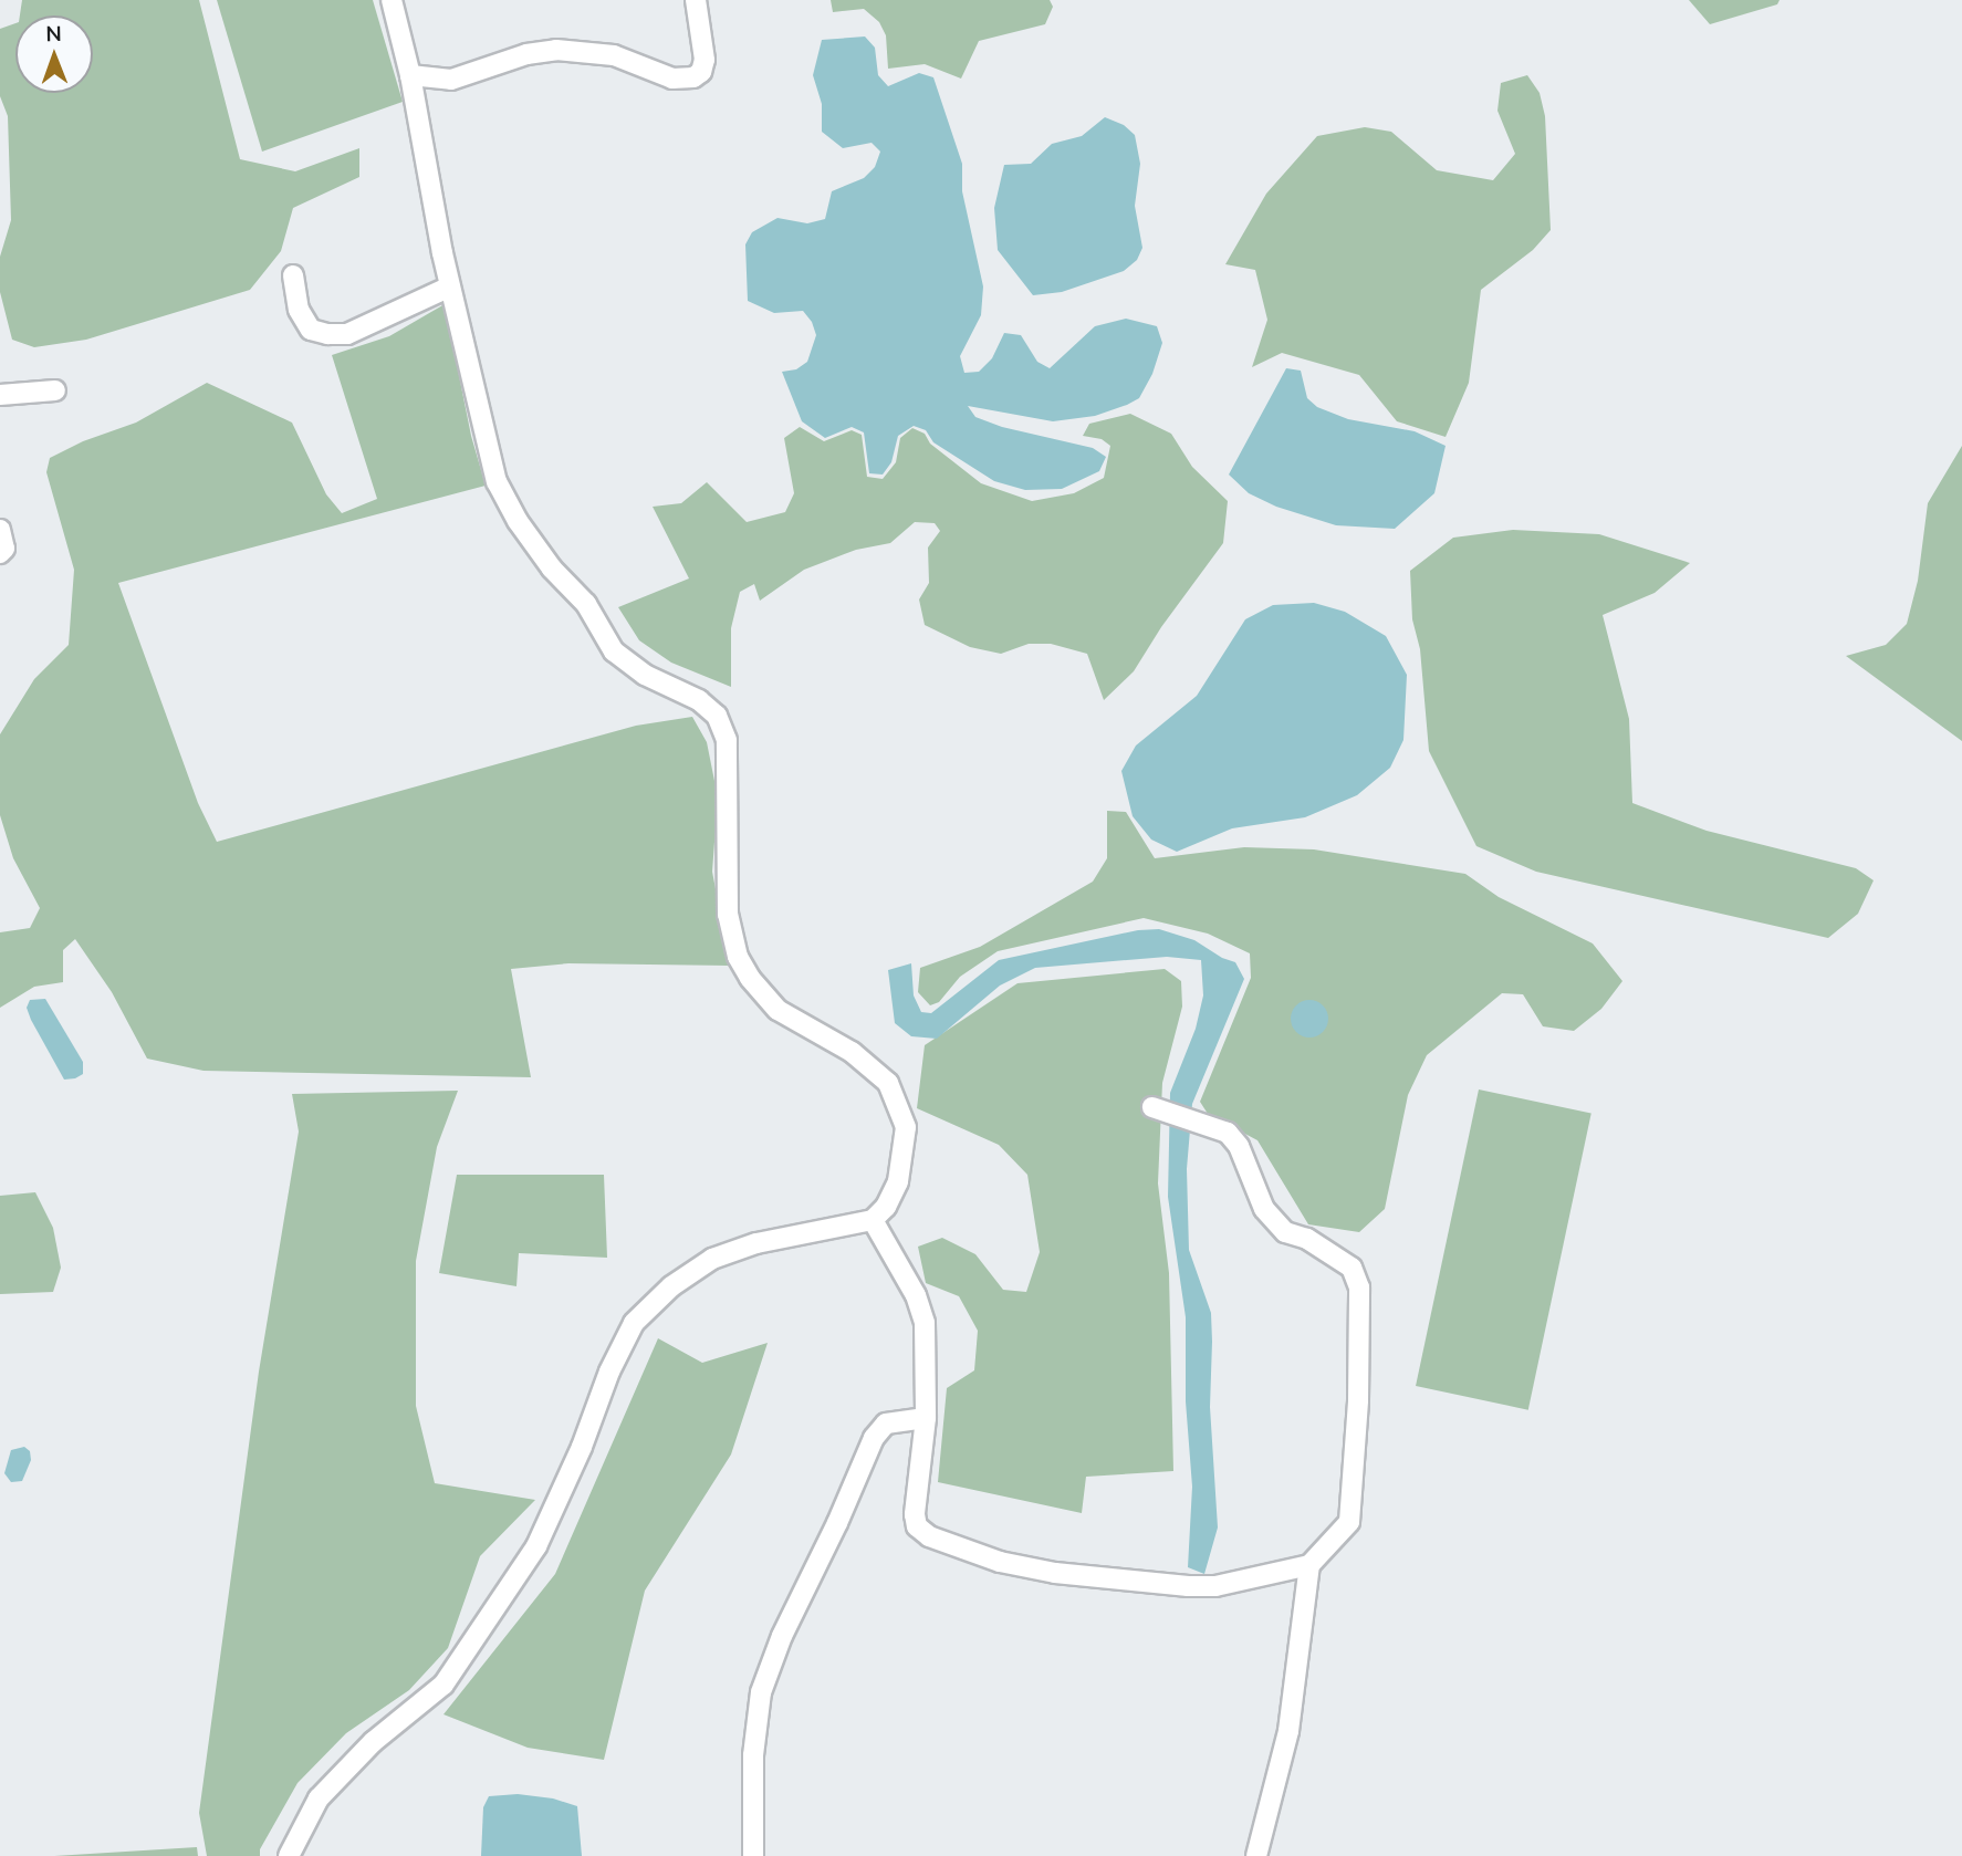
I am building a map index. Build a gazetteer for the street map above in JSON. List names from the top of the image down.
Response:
{
  "north": "top"
}
